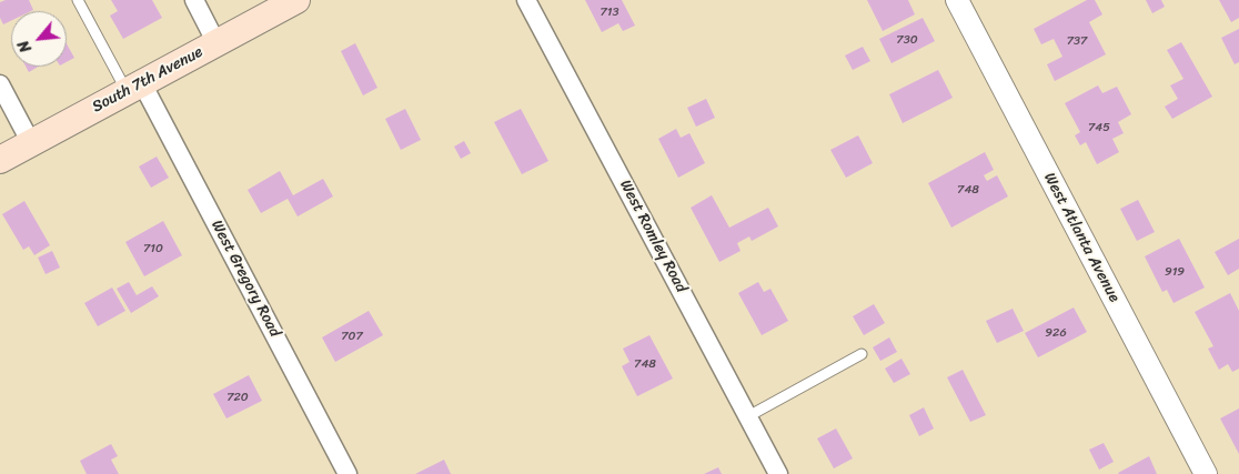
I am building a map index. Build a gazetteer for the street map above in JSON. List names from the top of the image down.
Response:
{
  "streets": {
    "main road": ["South 7th Avenue"],
    "street": ["West Romley Road", "West Atlanta Avenue", "West Gregory Road"]
  },
  "crossings": [
    ["South 7th Avenue", "West Gregory Road"]
  ],
  "house_numbers": [
    "713",
    "730",
    "737",
    "745",
    "748",
    "710",
    "919",
    "926",
    "707",
    "748",
    "720"
  ],
  "north": "bottom left"
}
